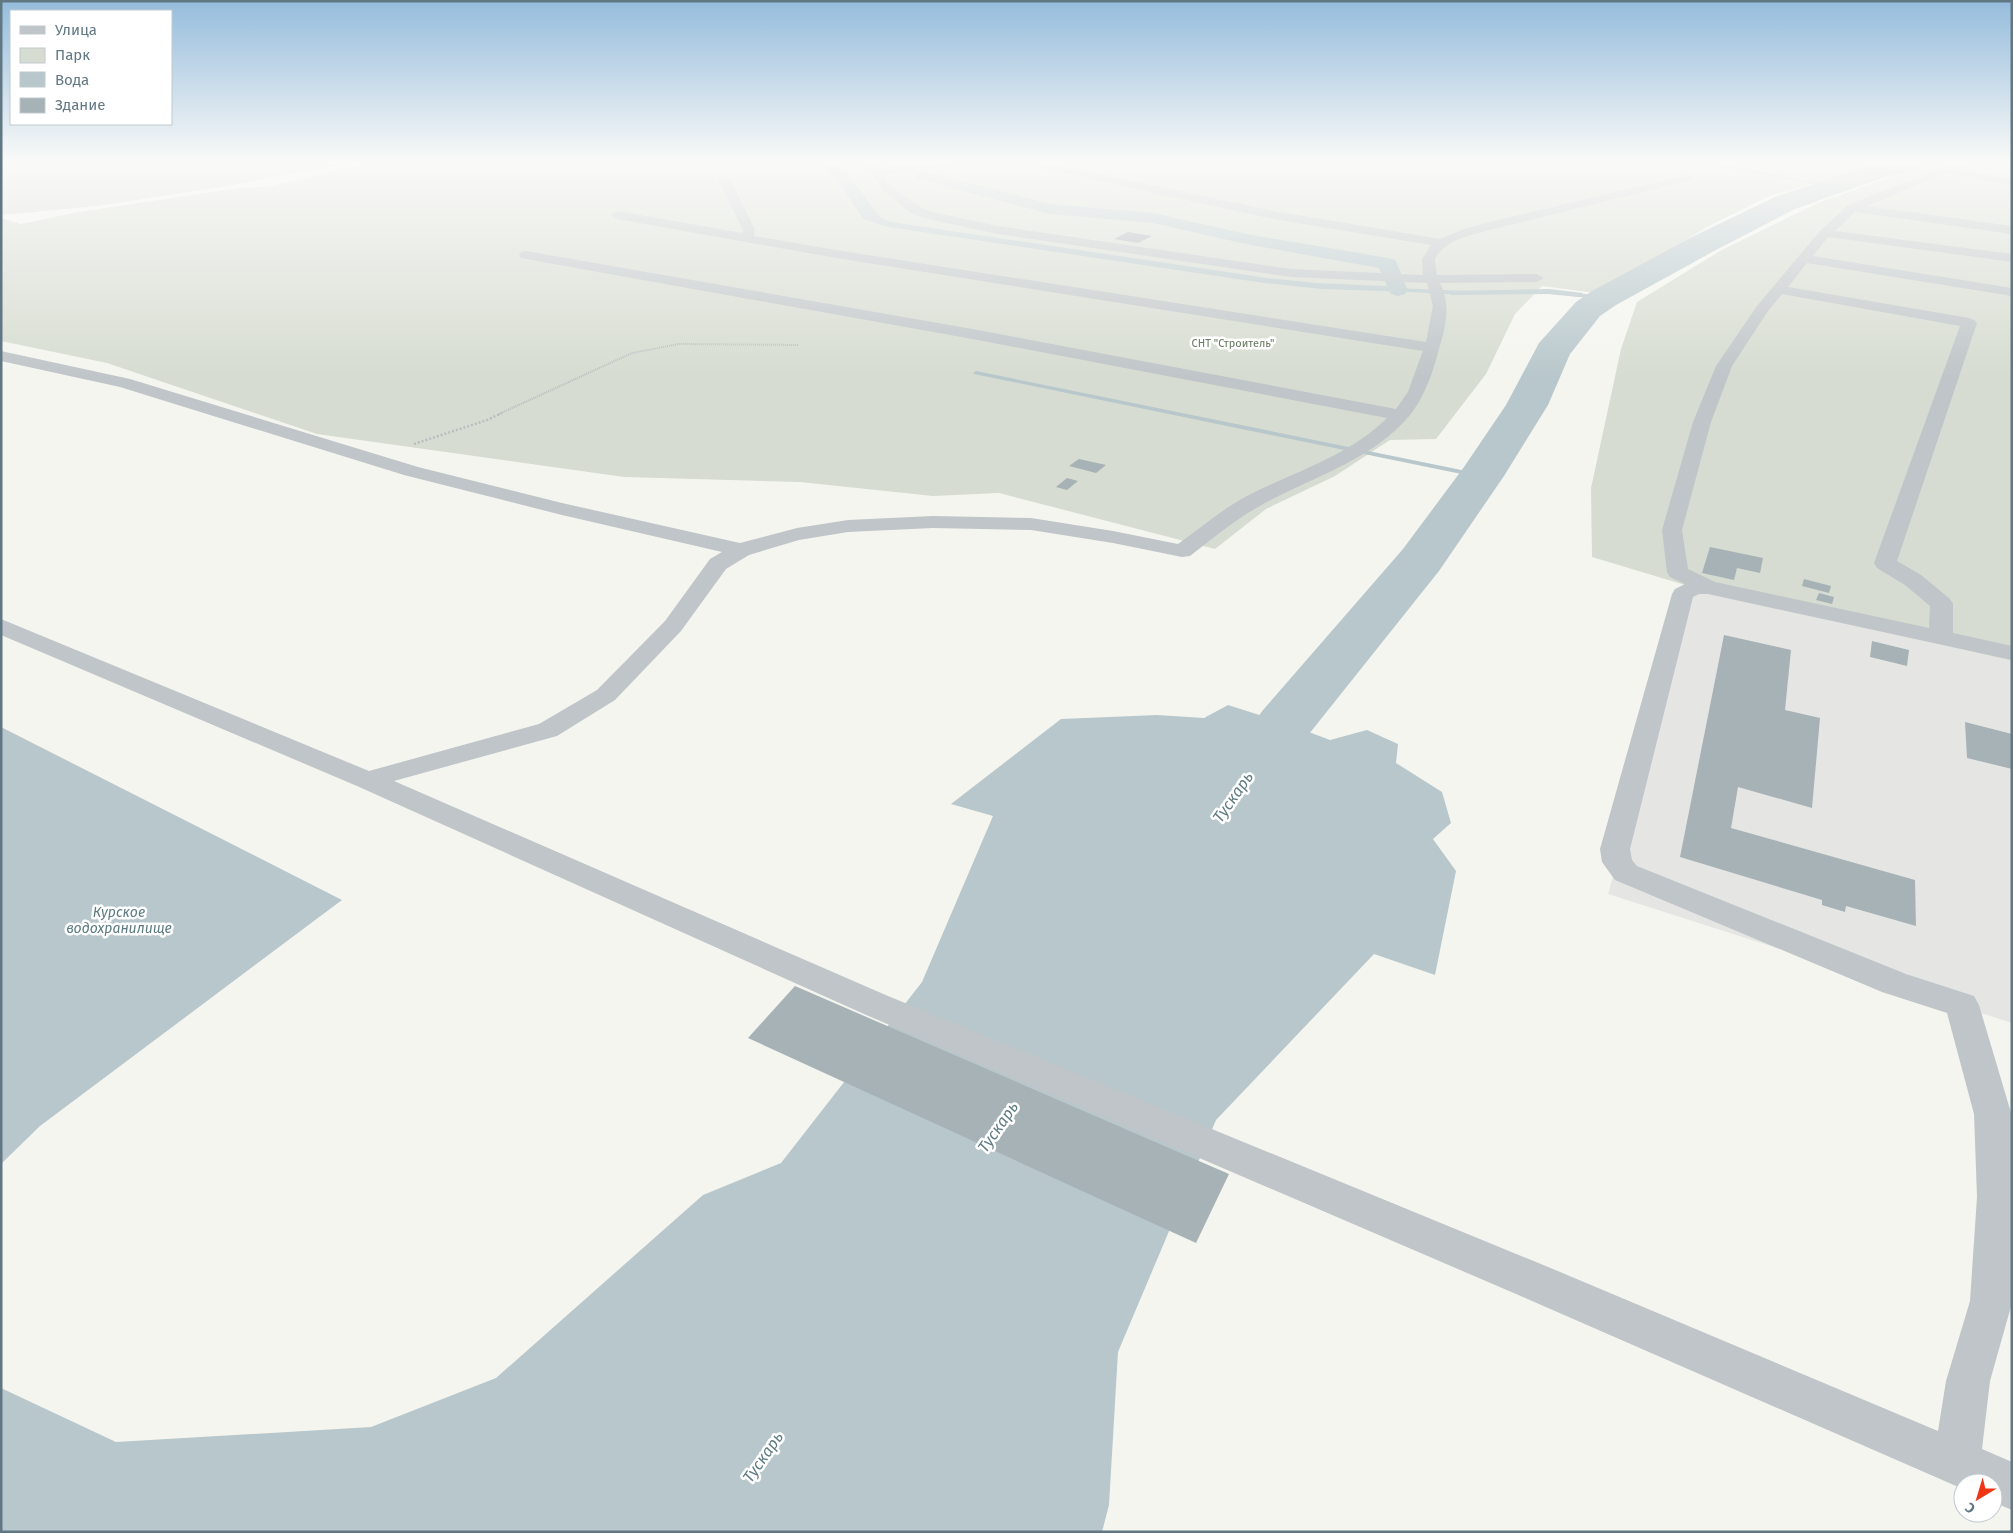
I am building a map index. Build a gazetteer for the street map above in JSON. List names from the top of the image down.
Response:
{
  "water": ["Тускарь", "Курское водохранилище"],
  "parks": ["СНТ \"Строитель\""],
  "legend": [
    "Улица",
    "Парк",
    "Вода",
    "Здание"
  ],
  "north": "bottom left"
}
